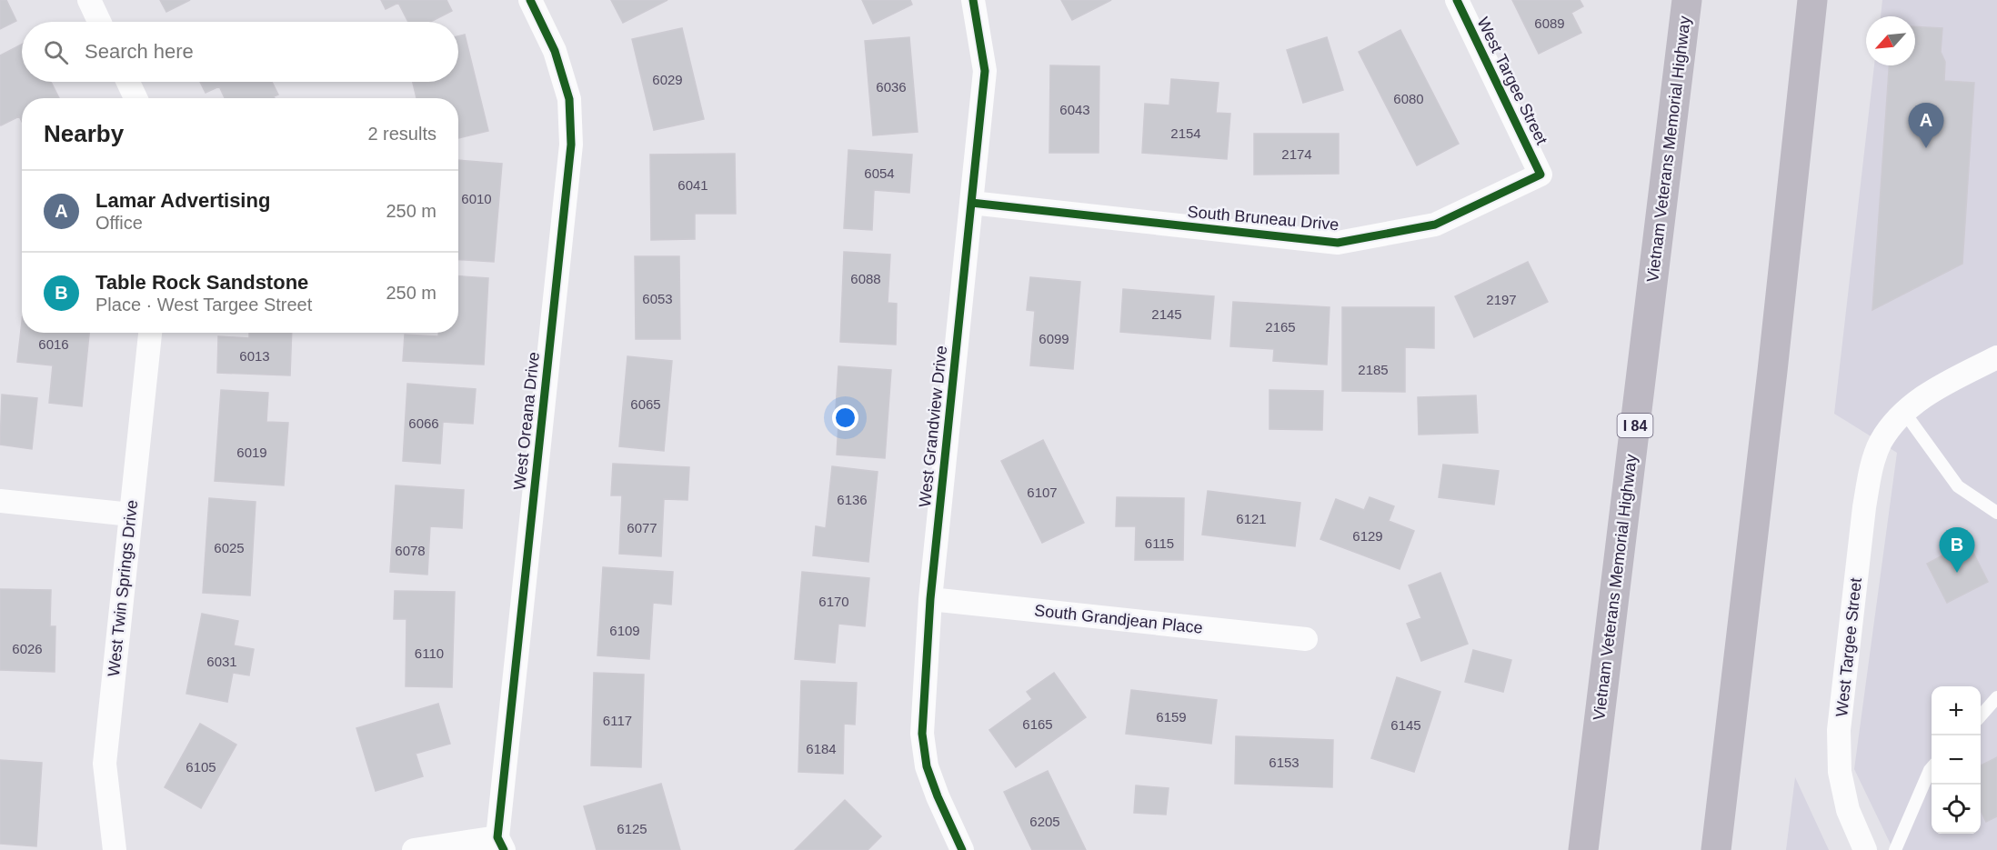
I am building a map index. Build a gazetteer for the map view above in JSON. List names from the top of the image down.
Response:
{
  "streets": {
    "highway": ["Vietnam Veterans Memorial Highway", "I 84"],
    "street": [
      "West Targee Street",
      "South Bruneau Drive",
      "West Oreana Drive",
      "West Grandview Drive",
      "West Twin Springs Drive",
      "South Grandjean Place"
    ]
  },
  "crossings": [
    ["West Targee Street", "South Bruneau Drive"],
    ["South Bruneau Drive", "West Grandview Drive"],
    ["West Grandview Drive", "South Grandjean Place"]
  ],
  "house_numbers": [
    "6089",
    "6029",
    "6036",
    "6080",
    "6043",
    "2154",
    "2174",
    "6054",
    "6041",
    "6010",
    "6088",
    "6053",
    "2197",
    "2145",
    "2165",
    "6099",
    "6016",
    "6013",
    "2185",
    "6065",
    "6066",
    "6019",
    "6107",
    "6136",
    "6121",
    "6077",
    "6129",
    "6115",
    "6025",
    "6078",
    "6170",
    "6109",
    "6026",
    "6110",
    "6031",
    "6159",
    "6117",
    "6165",
    "6145",
    "6184",
    "6153",
    "6105",
    "6205",
    "6125"
  ],
  "north": "bottom left",
  "page": {
    "search": "Search here",
    "heading": ["Nearby", "2 results"],
    "pins": ["A", "B"],
    "list": [
      {
        "mark": "A",
        "name": "Lamar Advertising",
        "note": "Office",
        "value": "250 m"
      },
      {
        "mark": "B",
        "name": "Table Rock Sandstone",
        "note": "Place · West Targee Street",
        "value": "250 m"
      }
    ],
    "map_buttons": ["+", "−"]
  }
}
